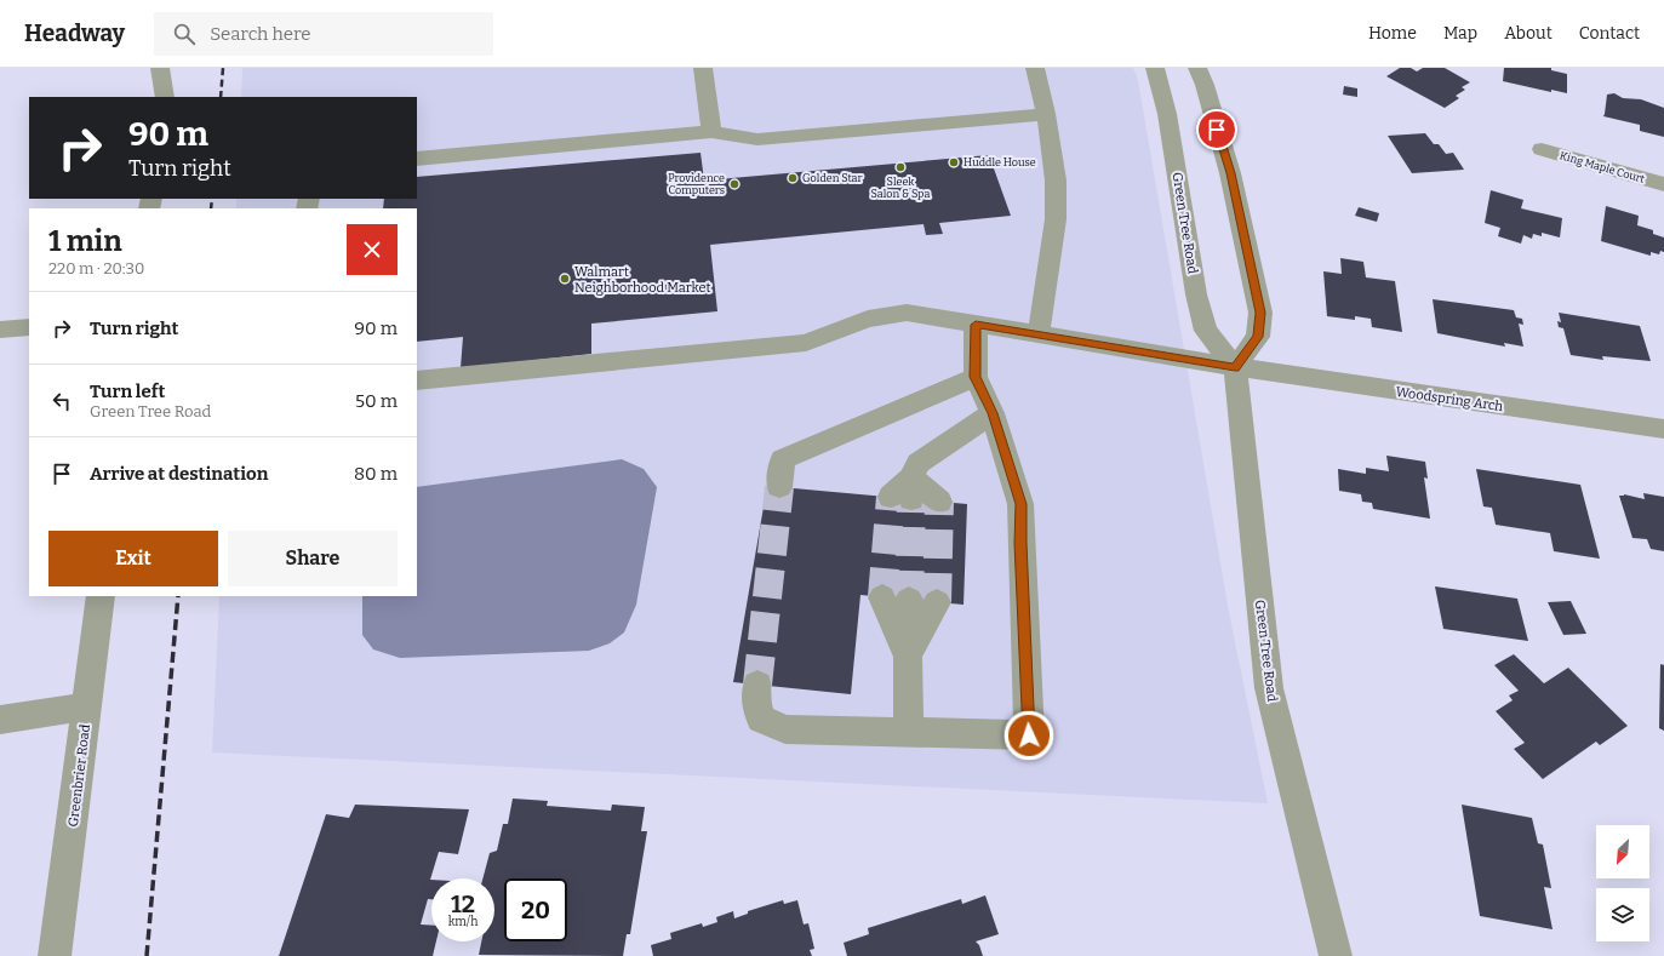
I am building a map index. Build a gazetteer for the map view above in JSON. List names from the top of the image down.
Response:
{
  "streets": {
    "street": [
      "King Maple Court",
      "Green Tree Road",
      "Woodspring Arch",
      "Greenbrier Road"
    ]
  },
  "crossings": [
    ["Green Tree Road", "Woodspring Arch"]
  ],
  "places": [
    "Huddle House",
    "Sleek Salon & Spa",
    "Golden Star",
    "Providence Computers",
    "Walmart Neighborhood Market"
  ],
  "north": "bottom left",
  "page": {
    "header": "Headway",
    "search": "Search here",
    "nav": [
      "Home",
      "Map",
      "About",
      "Contact"
    ],
    "turn": ["90 m", "Turn right"],
    "heading": ["1 min", "220 m · 20:30"],
    "list": [
      {
        "name": "Turn right",
        "value": "90 m"
      },
      {
        "name": "Turn left",
        "note": "Green Tree Road",
        "value": "50 m"
      },
      {
        "name": "Arrive at destination",
        "value": "80 m"
      }
    ],
    "buttons": ["Exit", "Share"],
    "speed": "12 km/h",
    "limit": "20"
  }
}
